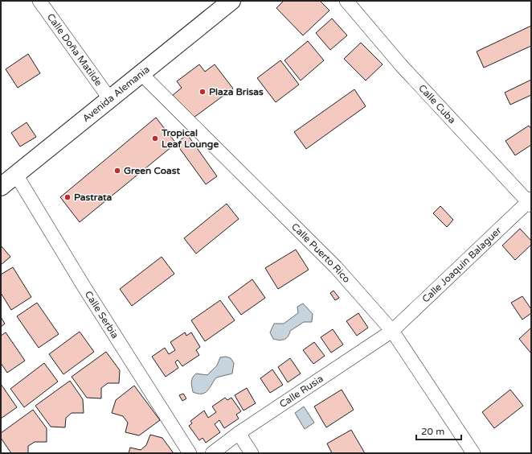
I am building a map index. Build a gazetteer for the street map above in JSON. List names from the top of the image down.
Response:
{
  "streets": {
    "street": [
      "Calle Doña Matilde",
      "Avenida Alemania",
      "Calle Cuba",
      "Calle Puerto Rico",
      "Calle Joaquín Balaguer",
      "Calle Serbia",
      "Calle Rusia"
    ]
  },
  "crossings": [
    ["Calle Doña Matilde", "Avenida Alemania"],
    ["Avenida Alemania", "Calle Puerto Rico"],
    ["Avenida Alemania", "Calle Serbia"],
    ["Calle Cuba", "Calle Joaquín Balaguer"],
    ["Calle Puerto Rico", "Calle Joaquín Balaguer"],
    ["Calle Puerto Rico", "Calle Rusia"],
    ["Calle Joaquín Balaguer", "Calle Rusia"]
  ],
  "places": [
    "Plaza Brisas",
    "Tropical Leaf Lounge",
    "Green Coast",
    "Pastrata"
  ],
  "scale_bar": "20 m"
}
